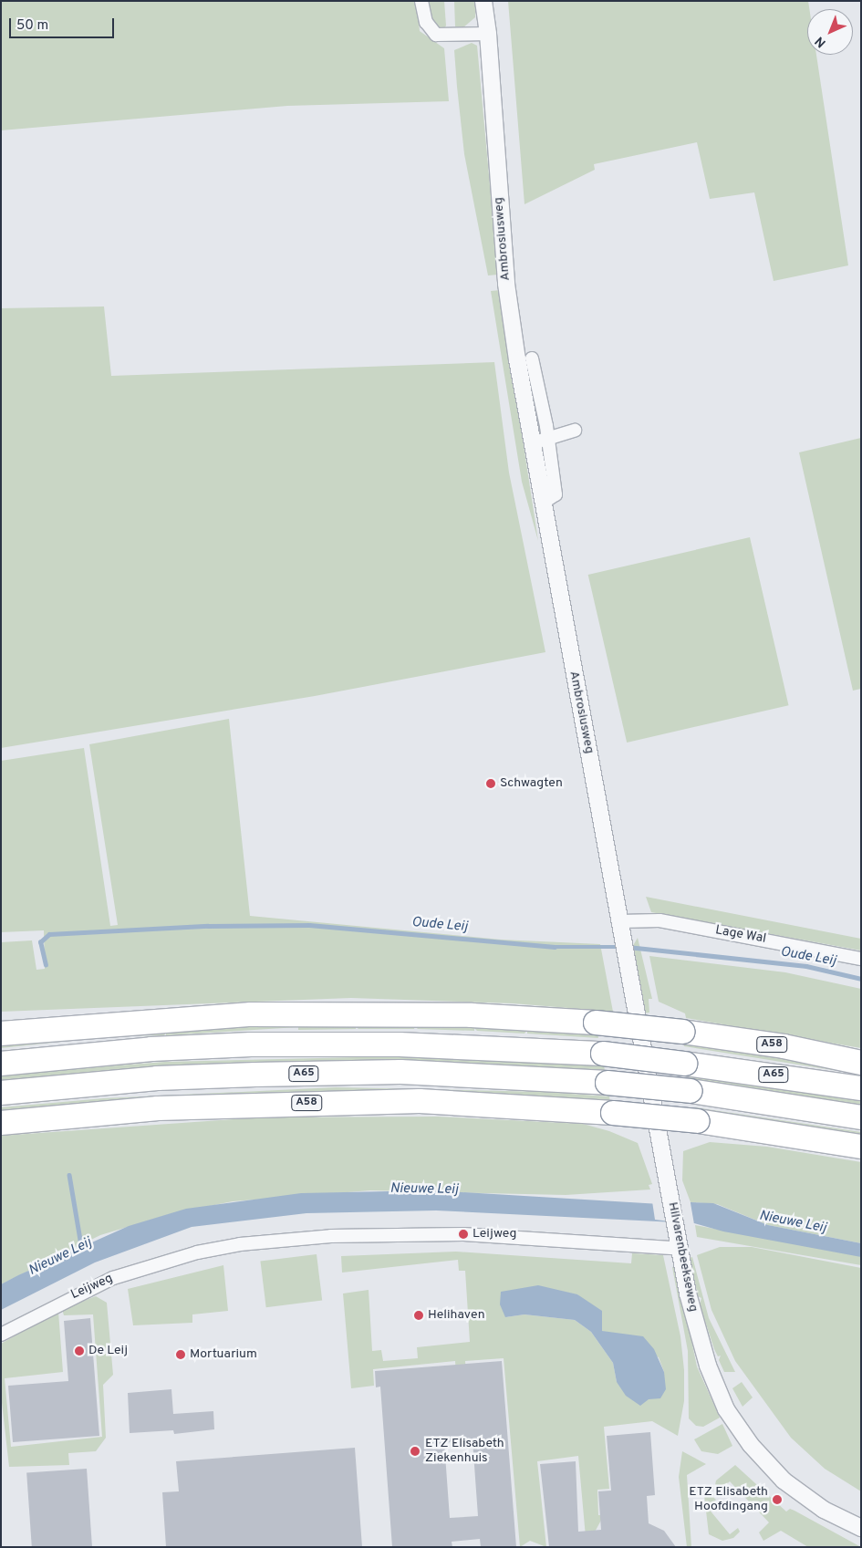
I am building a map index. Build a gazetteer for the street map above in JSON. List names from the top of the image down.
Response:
{
  "streets": {
    "highway": ["A58", "A65"],
    "street": [
      "Ambrosiusweg",
      "Lage Wal",
      "Hilvarenbeekseweg",
      "Leijweg"
    ]
  },
  "crossings": [
    ["Ambrosiusweg", "Lage Wal"],
    ["Ambrosiusweg", "Hilvarenbeekseweg"],
    ["Lage Wal", "Hilvarenbeekseweg"],
    ["Hilvarenbeekseweg", "Leijweg"]
  ],
  "water": ["Oude Leij", "Nieuwe Leij"],
  "places": [
    "Schwagten",
    "Leijweg",
    "Helihaven",
    "De Leij",
    "Mortuarium",
    "ETZ Elisabeth Ziekenhuis",
    "ETZ Elisabeth Hoofdingang"
  ],
  "scale_bar": "50 m",
  "north": "bottom left"
}
